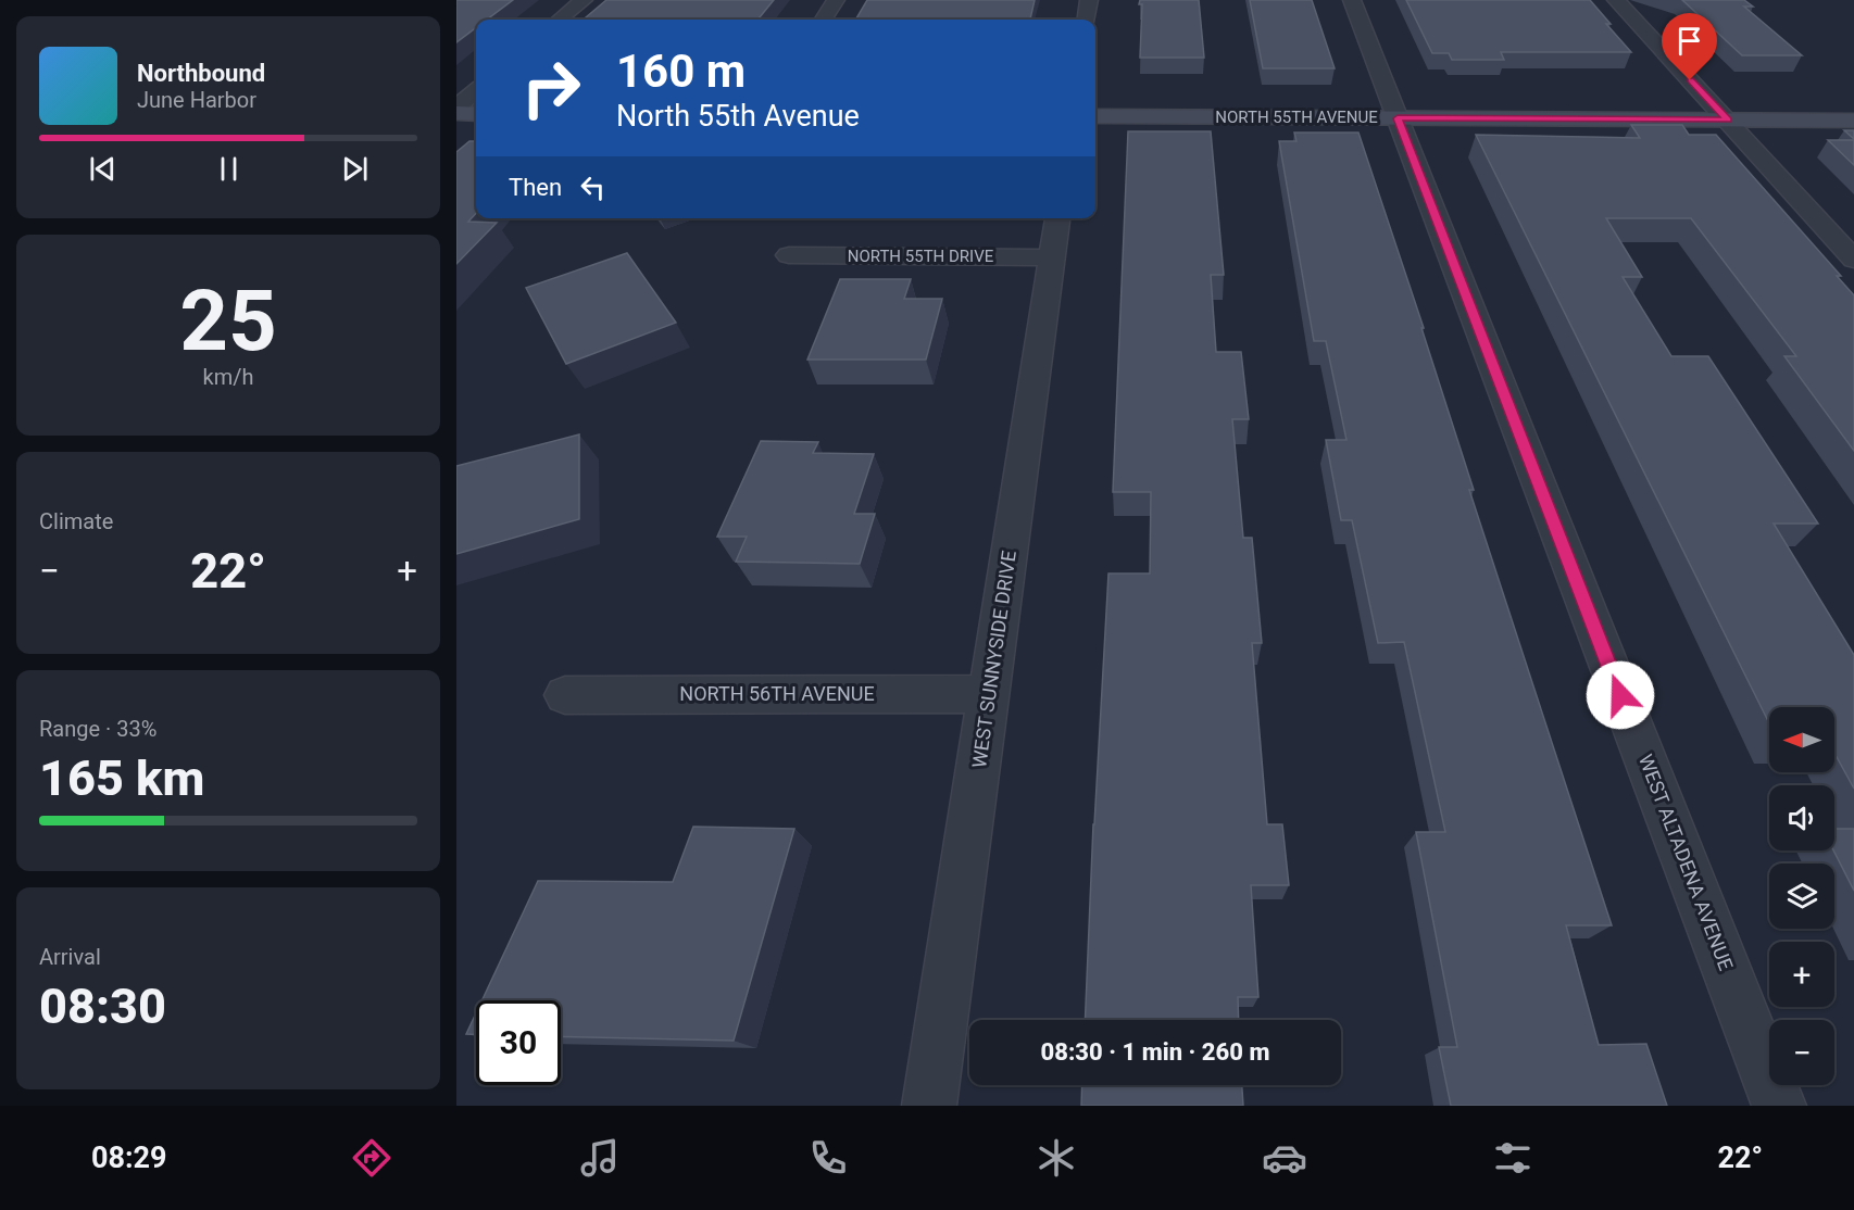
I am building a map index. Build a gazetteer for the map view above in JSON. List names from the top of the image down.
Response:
{
  "streets": {
    "street": [
      "NORTH 55TH AVENUE",
      "NORTH 55TH DRIVE",
      "WEST SUNNYSIDE DRIVE",
      "NORTH 56TH AVENUE",
      "WEST ALTADENA AVENUE"
    ]
  },
  "crossings": [
    ["NORTH 55TH AVENUE", "WEST ALTADENA AVENUE"],
    ["NORTH 55TH DRIVE", "WEST SUNNYSIDE DRIVE"],
    ["WEST SUNNYSIDE DRIVE", "NORTH 56TH AVENUE"]
  ],
  "north": "left",
  "page": {
    "turn": ["160 m", "North 55th Avenue"],
    "song": ["Northbound", "June Harbor"],
    "then": "Then",
    "tile": [
      ["25", "km/h"],
      "Climate",
      ["Range · 33%", "165 km"],
      ["Arrival", "08:30"]
    ],
    "heat": ["−", "22°", "+"],
    "map_buttons": ["+", "−"],
    "limit": "30",
    "trip": "08:30 · 1 min · 260 m",
    "tabs": ["08:29", "22°"]
  }
}
